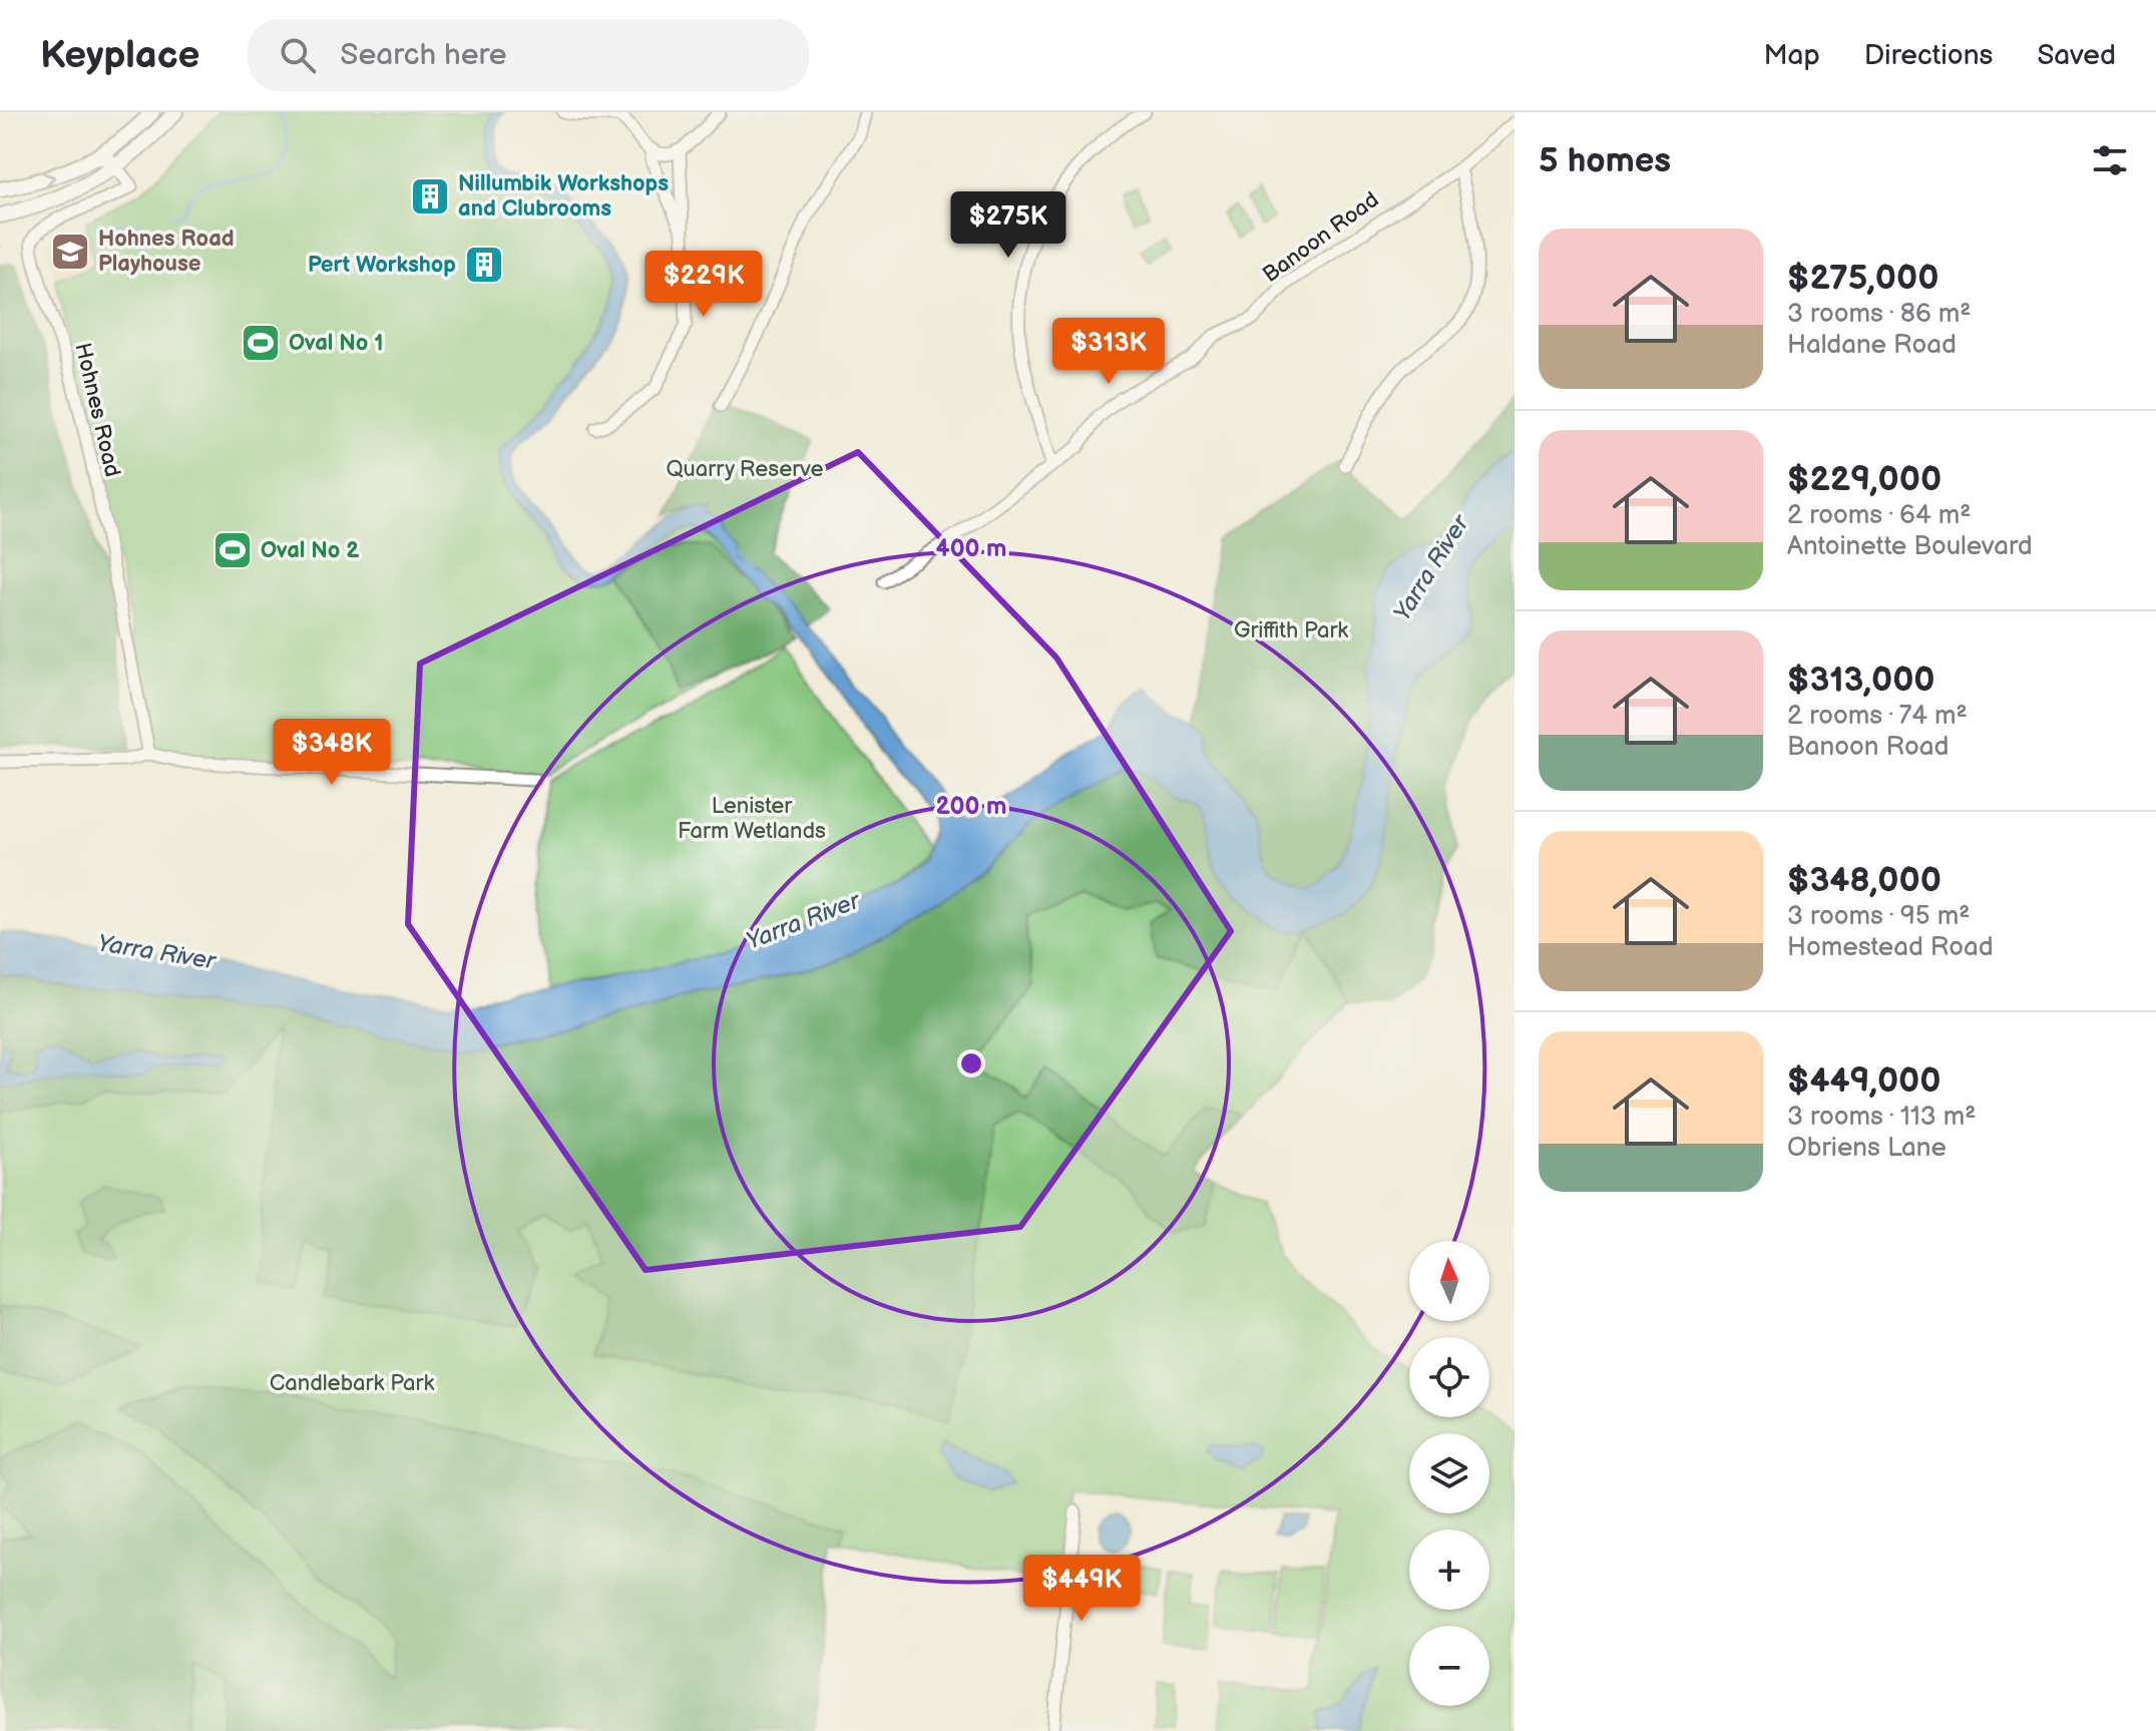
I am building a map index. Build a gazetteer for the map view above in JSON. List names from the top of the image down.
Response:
{
  "streets": {
    "street": ["Banoon Road", "Hohnes Road"]
  },
  "water": ["Yarra River"],
  "parks": [
    "Quarry Reserve",
    "Griffith Park",
    "Lenister Farm Wetlands",
    "Candlebark Park"
  ],
  "places": {
    "building": ["Nillumbik Workshops and Clubrooms", "Pert Workshop"],
    "school or university": ["Hohnes Road Playhouse"],
    "sports": ["Oval No 1", "Oval No 2"]
  },
  "north": "top",
  "page": {
    "header": "Keyplace",
    "search": "Search here",
    "nav": ["Map", "Directions", "Saved"],
    "heading": "5 homes",
    "price": [
      "$275K",
      "$229K",
      "$313K",
      "$348K",
      "$449K"
    ],
    "list": [
      {
        "name": "$275,000",
        "note": "3 rooms · 86 m² · Haldane Road"
      },
      {
        "name": "$229,000",
        "note": "2 rooms · 64 m² · Antoinette Boulevard"
      },
      {
        "name": "$313,000",
        "note": "2 rooms · 74 m² · Banoon Road"
      },
      {
        "name": "$348,000",
        "note": "3 rooms · 95 m² · Homestead Road"
      },
      {
        "name": "$449,000",
        "note": "3 rooms · 113 m² · Obriens Lane"
      }
    ],
    "map_buttons": ["+", "−"]
  },
  "rings": ["400 m", "200 m"]
}
